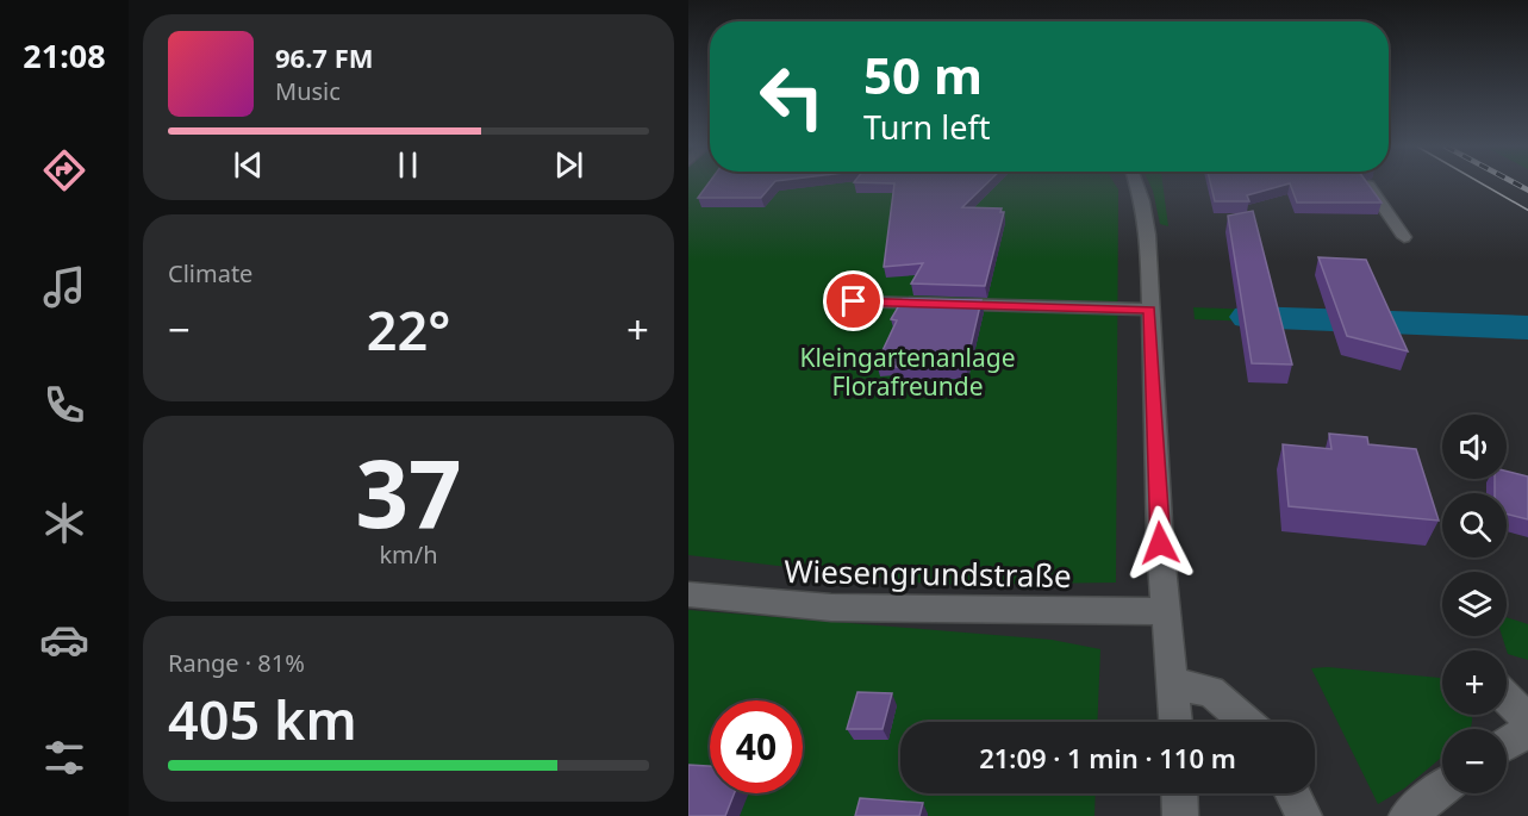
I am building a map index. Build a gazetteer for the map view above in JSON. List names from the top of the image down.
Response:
{
  "streets": {
    "street": ["Wiesengrundstraße"]
  },
  "parks": ["Kleingartenanlage Florafreunde"],
  "page": {
    "tabs": "21:08",
    "turn": ["50 m", "Turn left"],
    "song": ["96.7 FM", "Music"],
    "tile": [
      "Climate",
      ["37", "km/h"],
      ["Range · 81%", "405 km"]
    ],
    "heat": ["−", "22°", "+"],
    "map_buttons": ["+", "−"],
    "limit": "40",
    "trip": "21:09 · 1 min · 110 m"
  }
}
